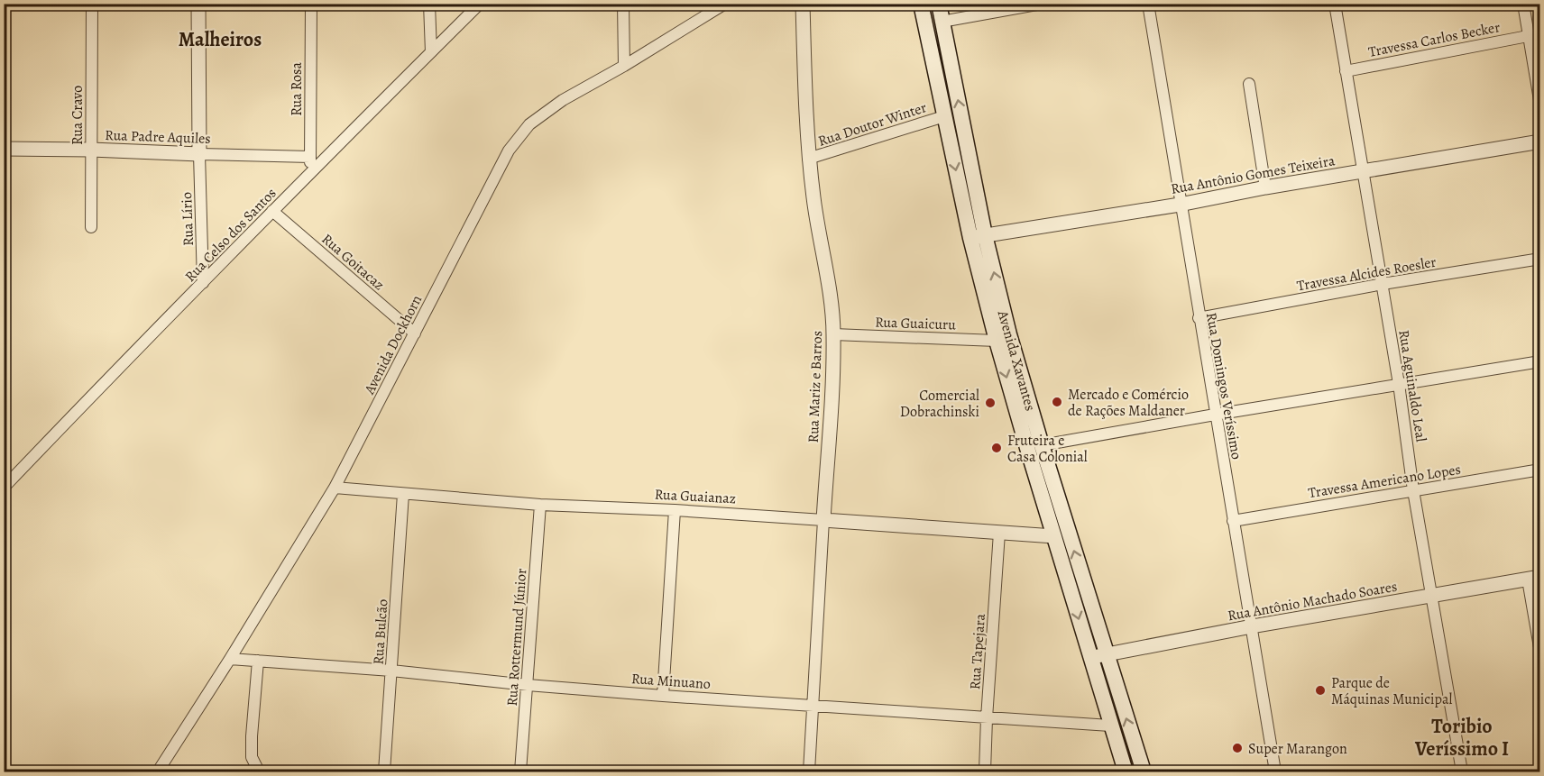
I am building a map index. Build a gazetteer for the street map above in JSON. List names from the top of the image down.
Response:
{
  "streets": {
    "main road": ["Avenida Xavantes"],
    "street": [
      "Travessa Carlos Becker",
      "Rua Rosa",
      "Rua Cravo",
      "Rua Doutor Winter",
      "Rua Padre Aquiles",
      "Rua Antônio Gomes Teixeira",
      "Rua Lírio",
      "Rua Celso dos Santos",
      "Rua Goitacaz",
      "Travessa Alcides Roesler",
      "Rua Guaicuru",
      "Avenida Dockhorn",
      "Rua Domingos Veríssimo",
      "Rua Aguinaldo Leal",
      "Rua Mariz e Barros",
      "Travessa Americano Lopes",
      "Rua Guaianaz",
      "Rua Antônio Machado Soares",
      "Rua Bulcão",
      "Rua Rottermund Júnior",
      "Rua Tapejara",
      "Rua Minuano"
    ]
  },
  "crossings": [
    ["Travessa Carlos Becker", "Rua Aguinaldo Leal"],
    ["Rua Rosa", "Rua Padre Aquiles"],
    ["Rua Rosa", "Rua Celso dos Santos"],
    ["Rua Cravo", "Rua Padre Aquiles"],
    ["Rua Doutor Winter", "Avenida Xavantes"],
    ["Rua Doutor Winter", "Rua Mariz e Barros"],
    ["Rua Padre Aquiles", "Rua Lírio"],
    ["Rua Antônio Gomes Teixeira", "Avenida Xavantes"],
    ["Rua Antônio Gomes Teixeira", "Rua Domingos Veríssimo"],
    ["Rua Antônio Gomes Teixeira", "Rua Aguinaldo Leal"],
    ["Rua Lírio", "Rua Celso dos Santos"],
    ["Rua Celso dos Santos", "Rua Goitacaz"],
    ["Rua Goitacaz", "Avenida Dockhorn"],
    ["Travessa Alcides Roesler", "Rua Domingos Veríssimo"],
    ["Travessa Alcides Roesler", "Rua Aguinaldo Leal"],
    ["Rua Guaicuru", "Avenida Xavantes"],
    ["Rua Guaicuru", "Rua Mariz e Barros"],
    ["Avenida Dockhorn", "Rua Guaianaz"],
    ["Avenida Dockhorn", "Rua Minuano"],
    ["Avenida Xavantes", "Rua Guaianaz"],
    ["Avenida Xavantes", "Rua Antônio Machado Soares"],
    ["Avenida Xavantes", "Rua Minuano"],
    ["Rua Domingos Veríssimo", "Travessa Americano Lopes"],
    ["Rua Domingos Veríssimo", "Rua Antônio Machado Soares"],
    ["Rua Aguinaldo Leal", "Travessa Americano Lopes"],
    ["Rua Aguinaldo Leal", "Rua Antônio Machado Soares"],
    ["Rua Mariz e Barros", "Rua Guaianaz"],
    ["Rua Mariz e Barros", "Rua Minuano"],
    ["Rua Guaianaz", "Rua Bulcão"],
    ["Rua Guaianaz", "Rua Rottermund Júnior"],
    ["Rua Guaianaz", "Rua Tapejara"],
    ["Rua Bulcão", "Rua Minuano"],
    ["Rua Rottermund Júnior", "Rua Minuano"],
    ["Rua Tapejara", "Rua Minuano"]
  ],
  "districts": ["Malheiros", "Toribio Veríssimo I"],
  "places": [
    "Mercado e Comércio de Rações Maldaner",
    "Comercial Dobrachinski",
    "Fruteira e Casa Colonial",
    "Parque de Máquinas Municipal",
    "Super Marangon"
  ]
}
